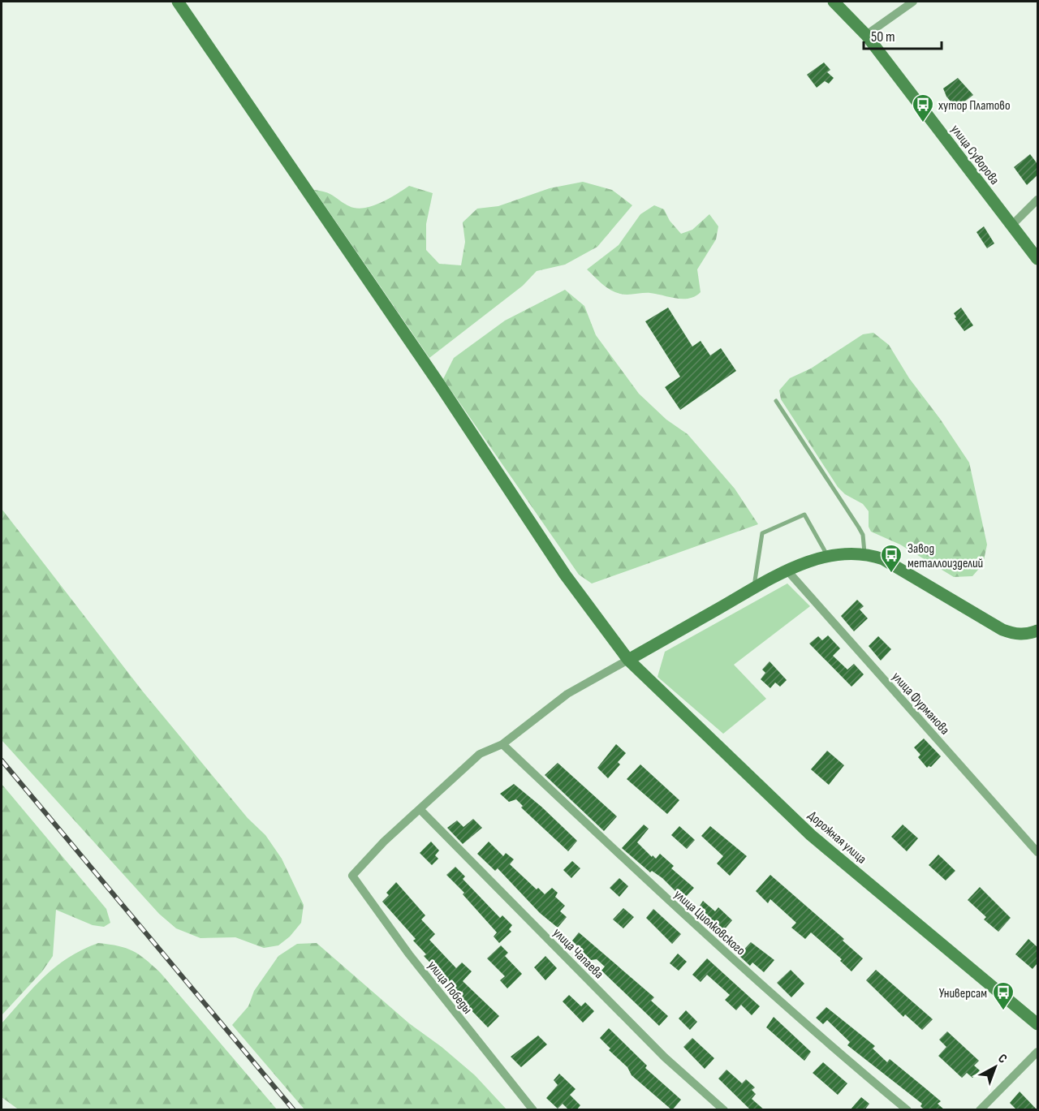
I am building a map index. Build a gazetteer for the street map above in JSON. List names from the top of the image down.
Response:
{
  "streets": {
    "main road": ["улица Суворова", "Дорожная улица"],
    "street": [
      "улица Фурманова",
      "улица Циолковского",
      "улица Чапаева",
      "улица Победы"
    ]
  },
  "crossings": [
    ["улица Чапаева", "улица Победы"]
  ],
  "places": {
    "bus stop": ["хутор Платово", "Завод металлоизделий", "Универсам"]
  },
  "scale_bar": "50 m",
  "north": "top right"
}
